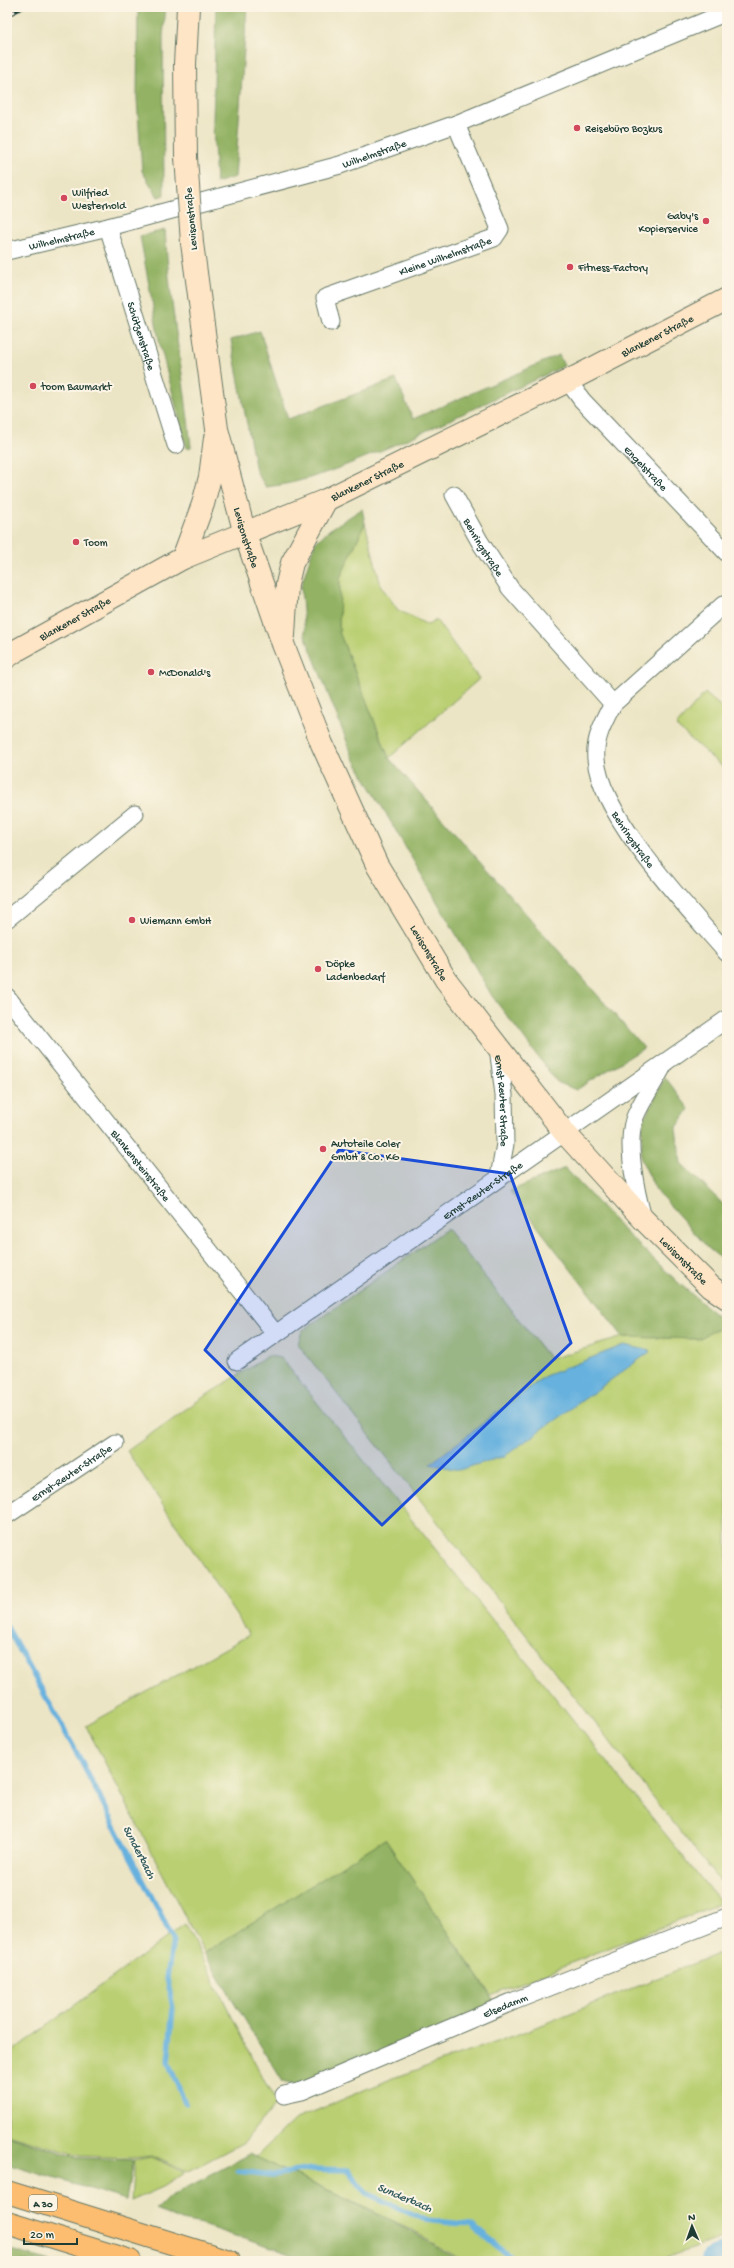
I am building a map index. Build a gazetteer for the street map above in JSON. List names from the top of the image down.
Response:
{
  "streets": {
    "highway": ["A 30"],
    "main road": ["Levisonstraße", "Blankener Straße"],
    "street": [
      "Wilhelmstraße",
      "Kleine Wilhelmstraße",
      "Schützenstraße",
      "Engelstraße",
      "Behringstraße",
      "Ernst Reuter Straße",
      "Blankensteinstraße",
      "Ernst-Reuter-Straße",
      "Elsedamm"
    ]
  },
  "crossings": [
    ["Wilhelmstraße", "Kleine Wilhelmstraße"],
    ["Wilhelmstraße", "Schützenstraße"],
    ["Levisonstraße", "Blankener Straße"],
    ["Levisonstraße", "Ernst Reuter Straße"],
    ["Levisonstraße", "Ernst-Reuter-Straße"],
    ["Blankener Straße", "Engelstraße"],
    ["Ernst Reuter Straße", "Ernst-Reuter-Straße"],
    ["Blankensteinstraße", "Ernst-Reuter-Straße"]
  ],
  "water": ["Sunderbach"],
  "places": [
    "Reisebüro Bozkus",
    "Wilfried Westerhold",
    "Gaby's Kopierservice",
    "Fitness-Factory",
    "toom Baumarkt",
    "Toom",
    "McDonald's",
    "Wiemann GmbH",
    "Döpke Ladenbedarf",
    "Autoteile Coler GmbH & Co. KG"
  ],
  "scale_bar": "20 m",
  "north": "top"
}
